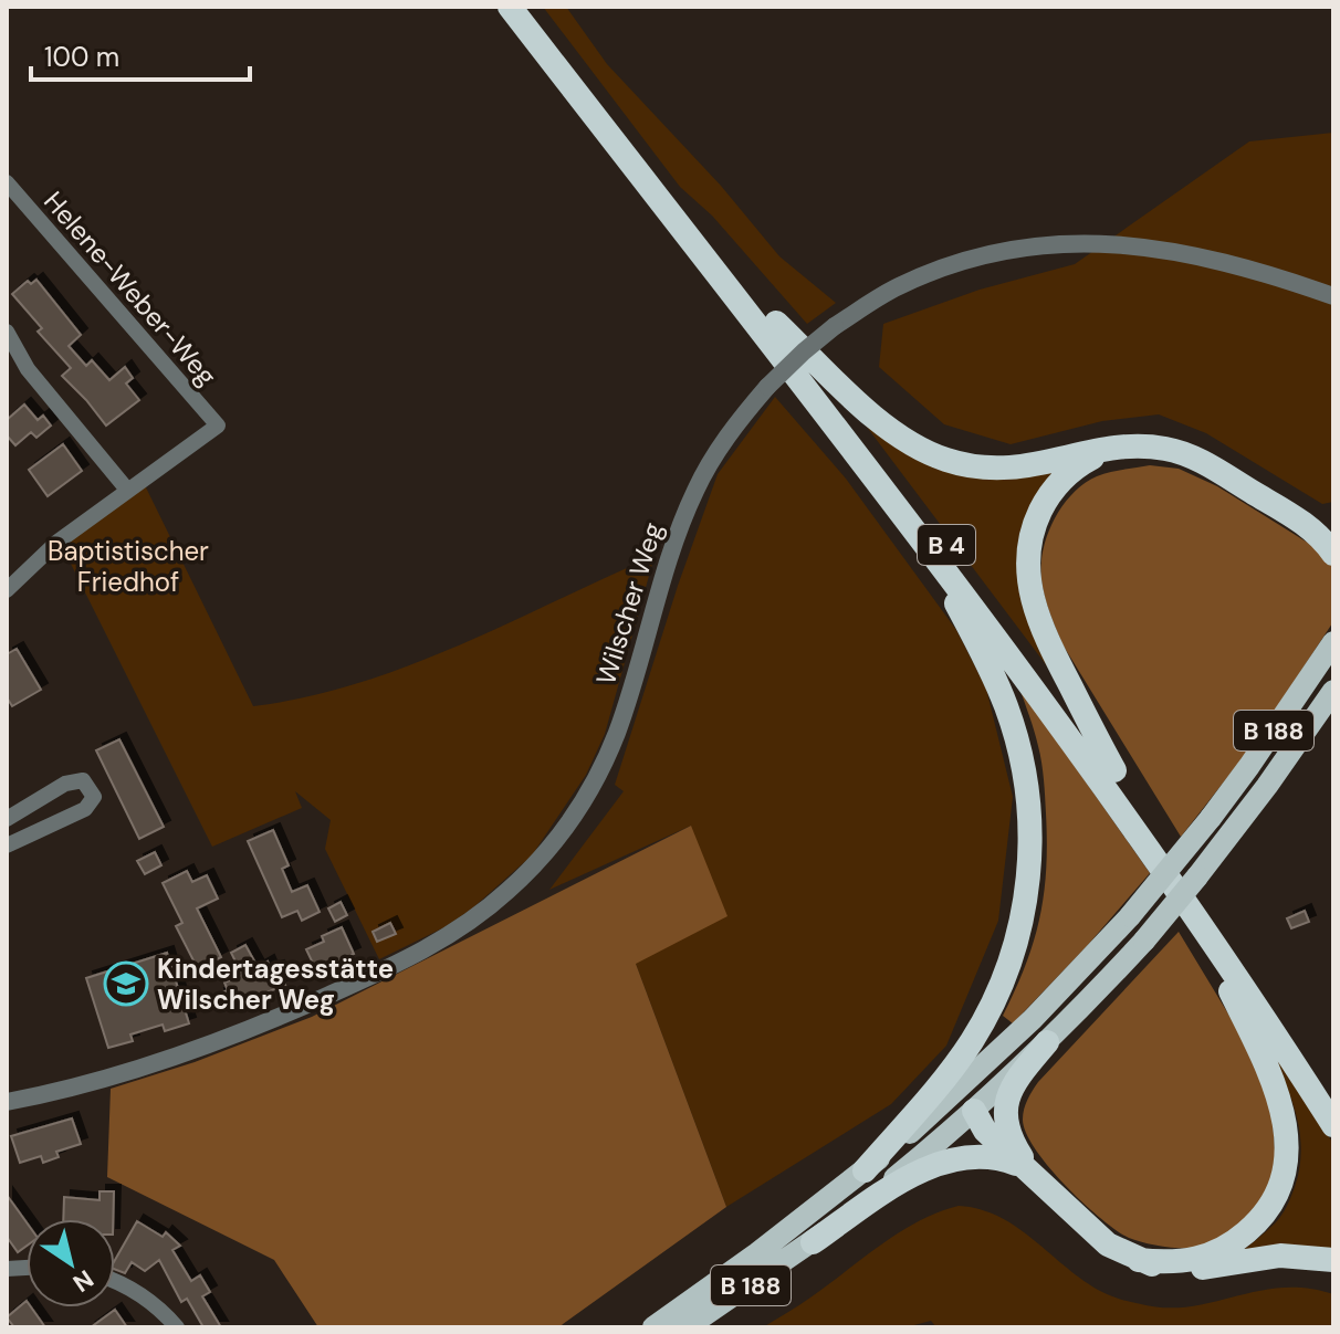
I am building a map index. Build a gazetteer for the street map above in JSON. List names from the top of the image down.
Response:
{
  "streets": {
    "highway": ["B 4"],
    "main road": ["B 188"],
    "street": ["Helene-Weber-Weg", "Wilscher Weg"]
  },
  "parks": ["Baptistischer Friedhof"],
  "places": {
    "school or university": ["Kindertagesstätte Wilscher Weg"]
  },
  "scale_bar": "100 m",
  "north": "bottom right"
}
